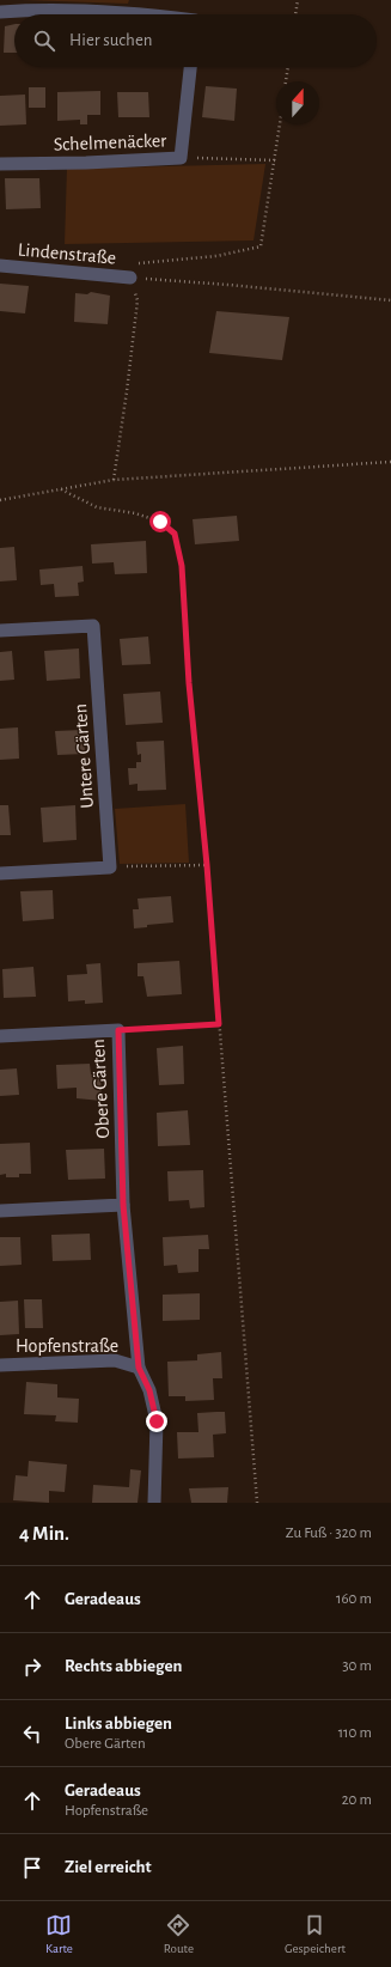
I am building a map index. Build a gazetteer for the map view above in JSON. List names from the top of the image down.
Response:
{
  "streets": {
    "street": [
      "Schelmenäcker",
      "Lindenstraße",
      "Untere Gärten",
      "Obere Gärten",
      "Hopfenstraße"
    ]
  },
  "crossings": [
    ["Obere Gärten", "Hopfenstraße"]
  ],
  "north": "top",
  "page": {
    "search": "Hier suchen",
    "heading": ["4 Min.", "Zu Fuß · 320 m"],
    "list": [
      ["Geradeaus", "160 m"],
      ["Rechts abbiegen", "30 m"],
      ["Links abbiegen", "Obere Gärten", "110 m"],
      ["Geradeaus", "Hopfenstraße", "20 m"],
      "Ziel erreicht"
    ],
    "nav": ["Karte", "Route", "Gespeichert"]
  }
}
